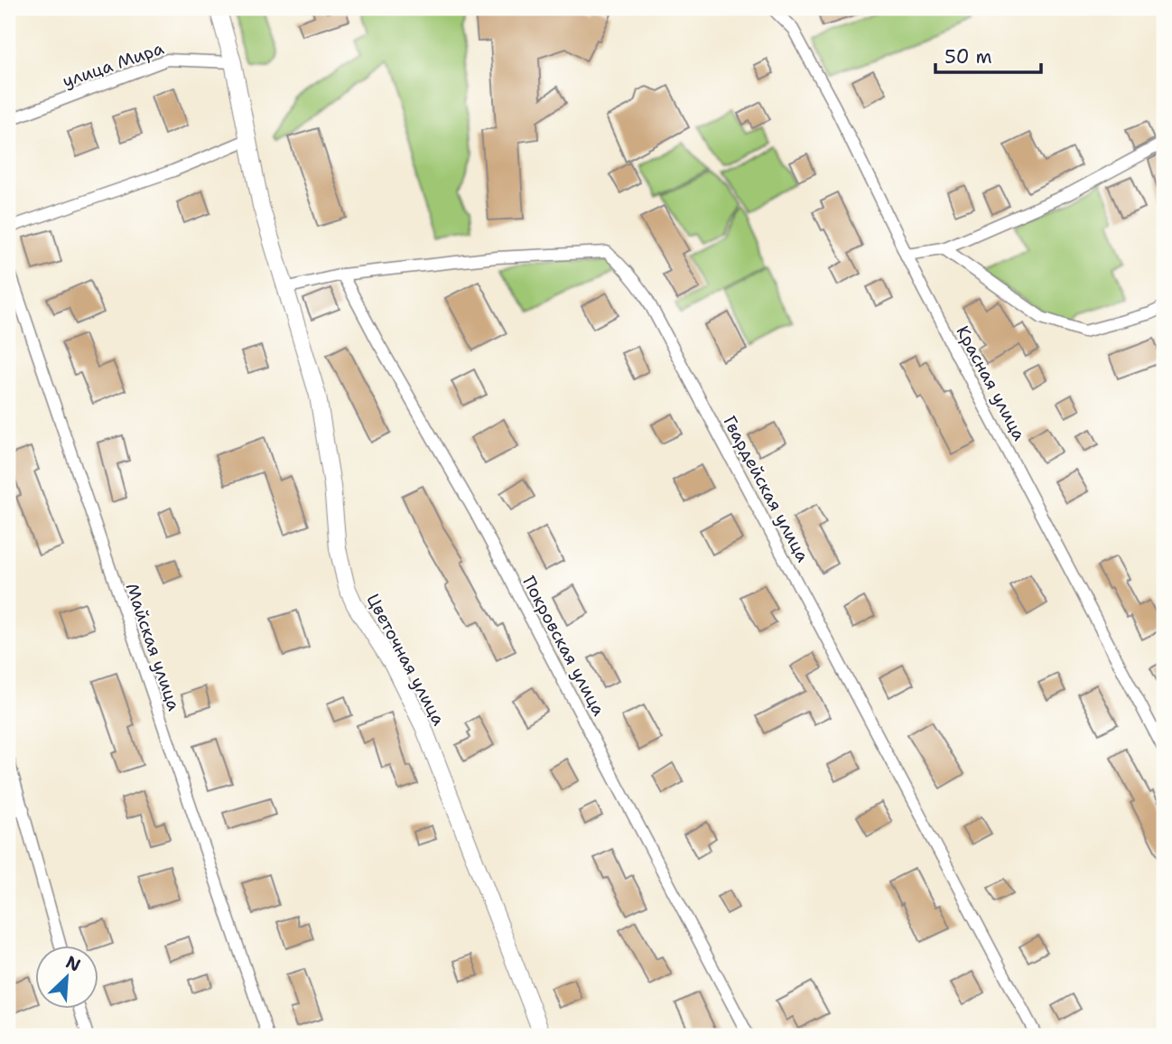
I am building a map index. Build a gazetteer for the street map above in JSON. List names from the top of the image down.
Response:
{
  "streets": {
    "street": [
      "улица Мира",
      "Красная улица",
      "Гвардейская улица",
      "Покровская улица",
      "Майская улица",
      "Цветочная улица"
    ]
  },
  "crossings": [
    ["улица Мира", "Цветочная улица"],
    ["Гвардейская улица", "Покровская улица"],
    ["Гвардейская улица", "Цветочная улица"]
  ],
  "scale_bar": "50 m",
  "north": "top right"
}
